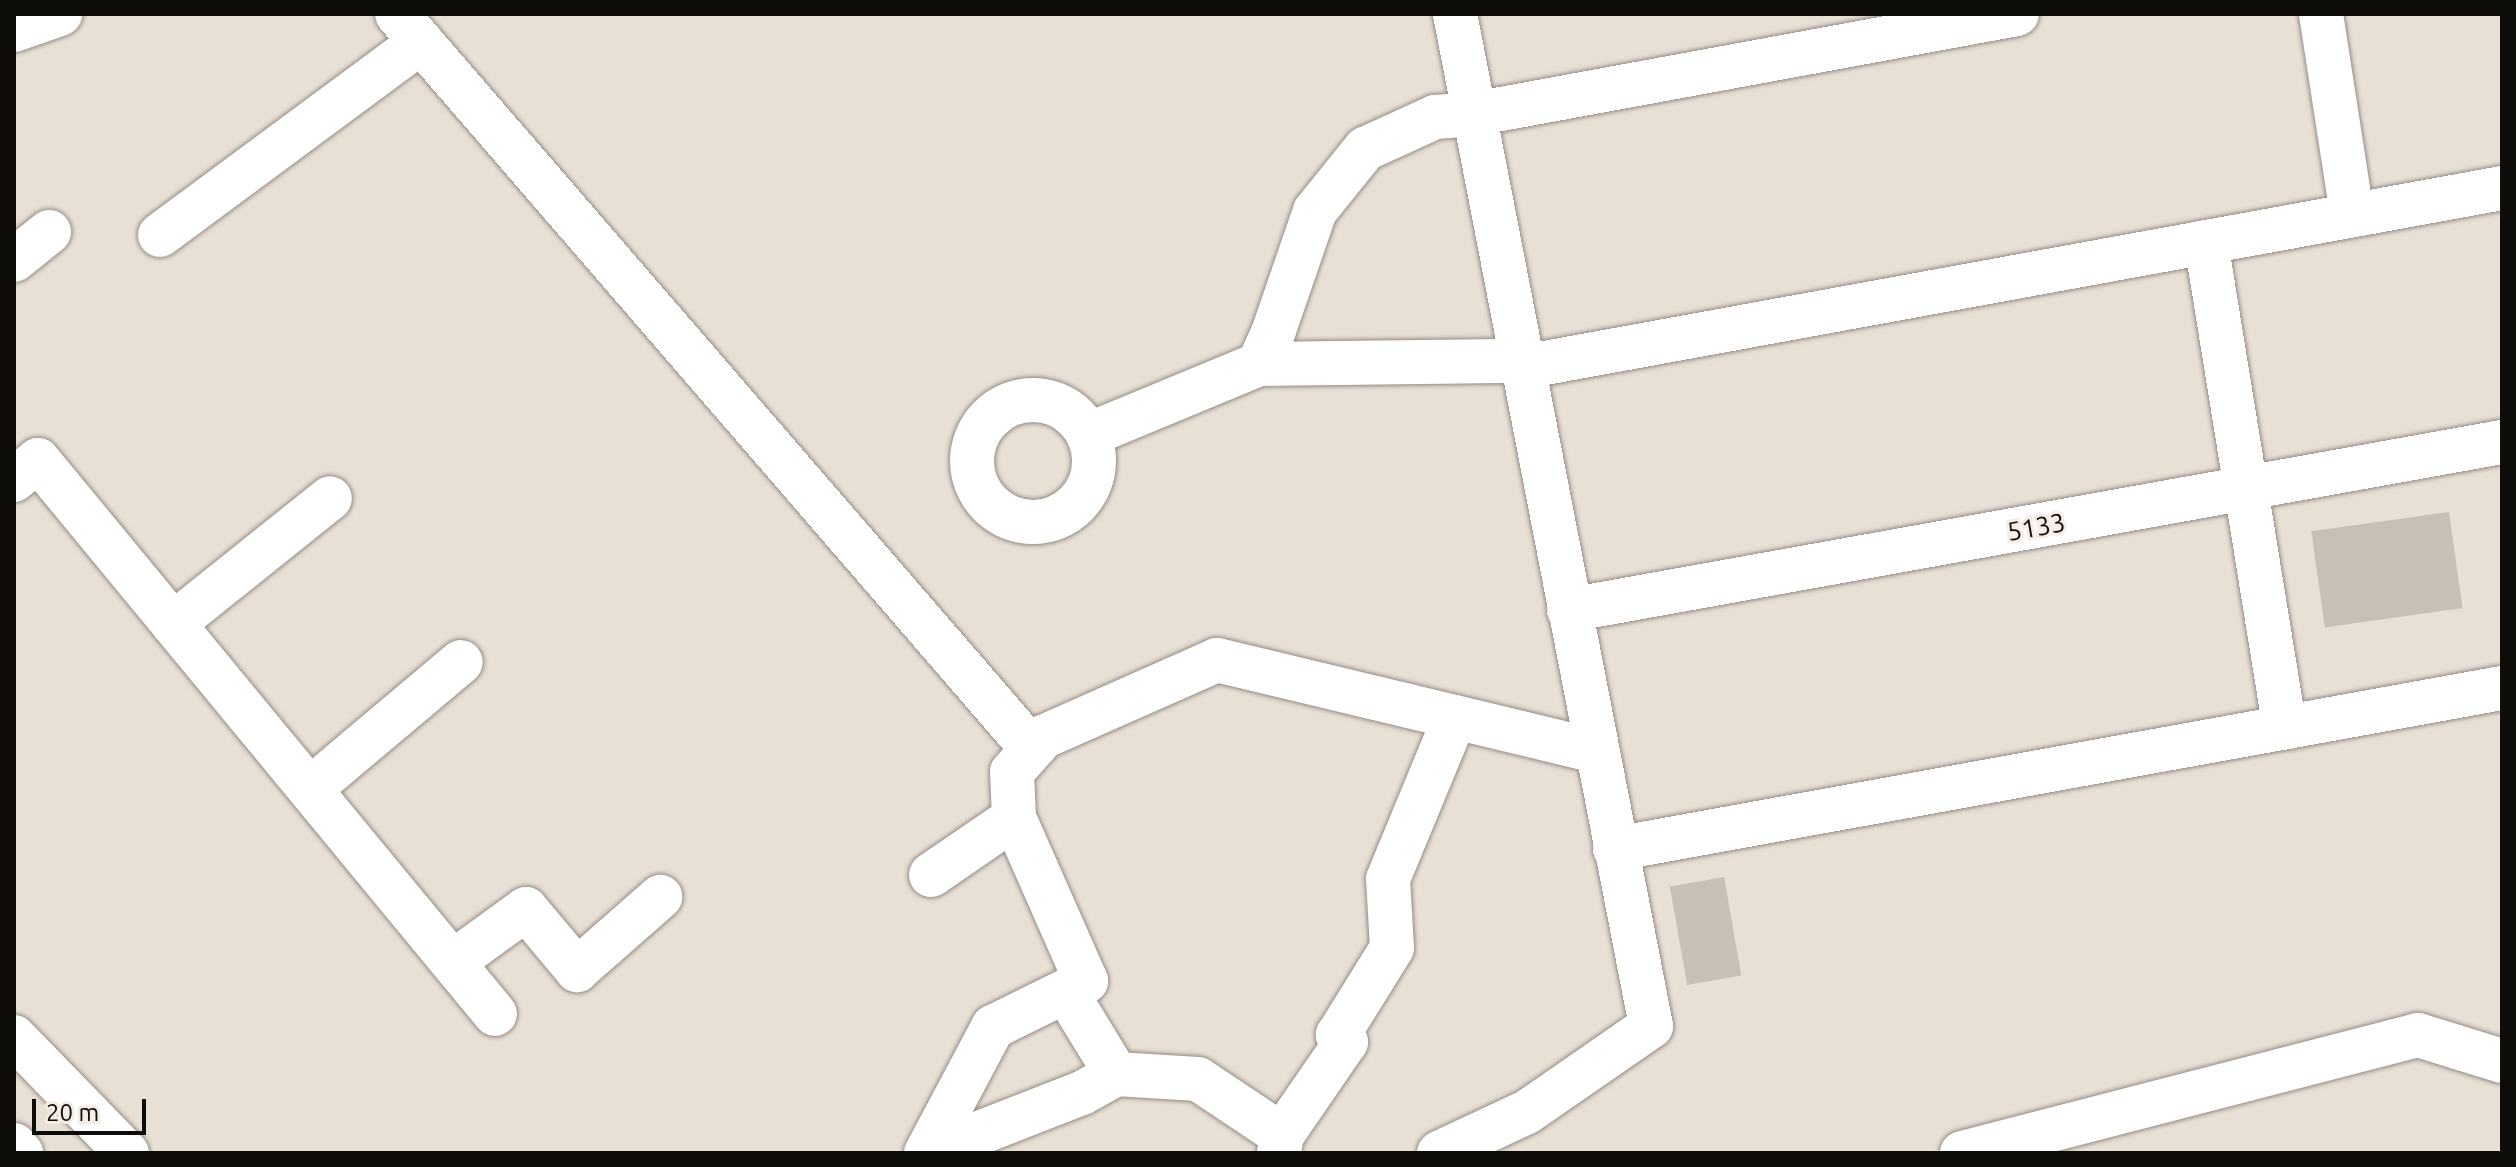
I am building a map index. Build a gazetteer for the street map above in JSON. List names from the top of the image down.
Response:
{
  "streets": {
    "street": ["5133"]
  },
  "scale_bar": "20 m"
}
